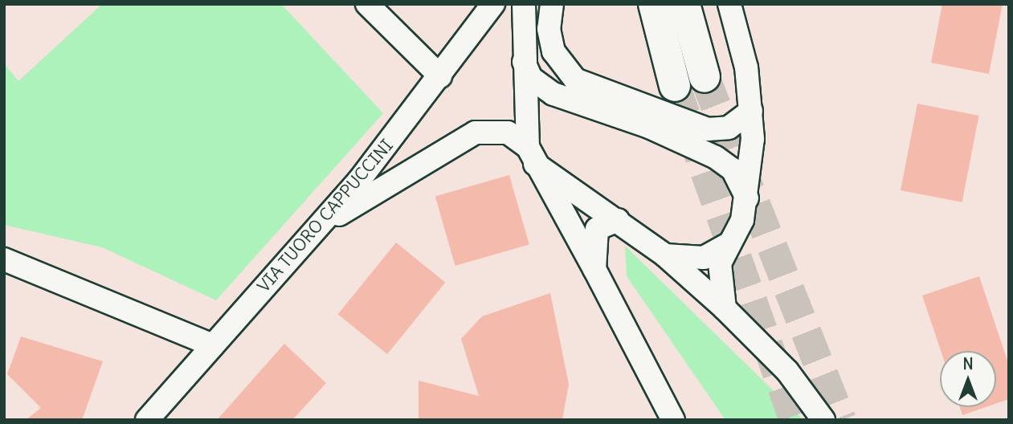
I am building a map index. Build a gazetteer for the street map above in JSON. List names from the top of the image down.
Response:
{
  "streets": {
    "street": ["VIA TUORO CAPPUCCINI"]
  },
  "north": "top"
}
